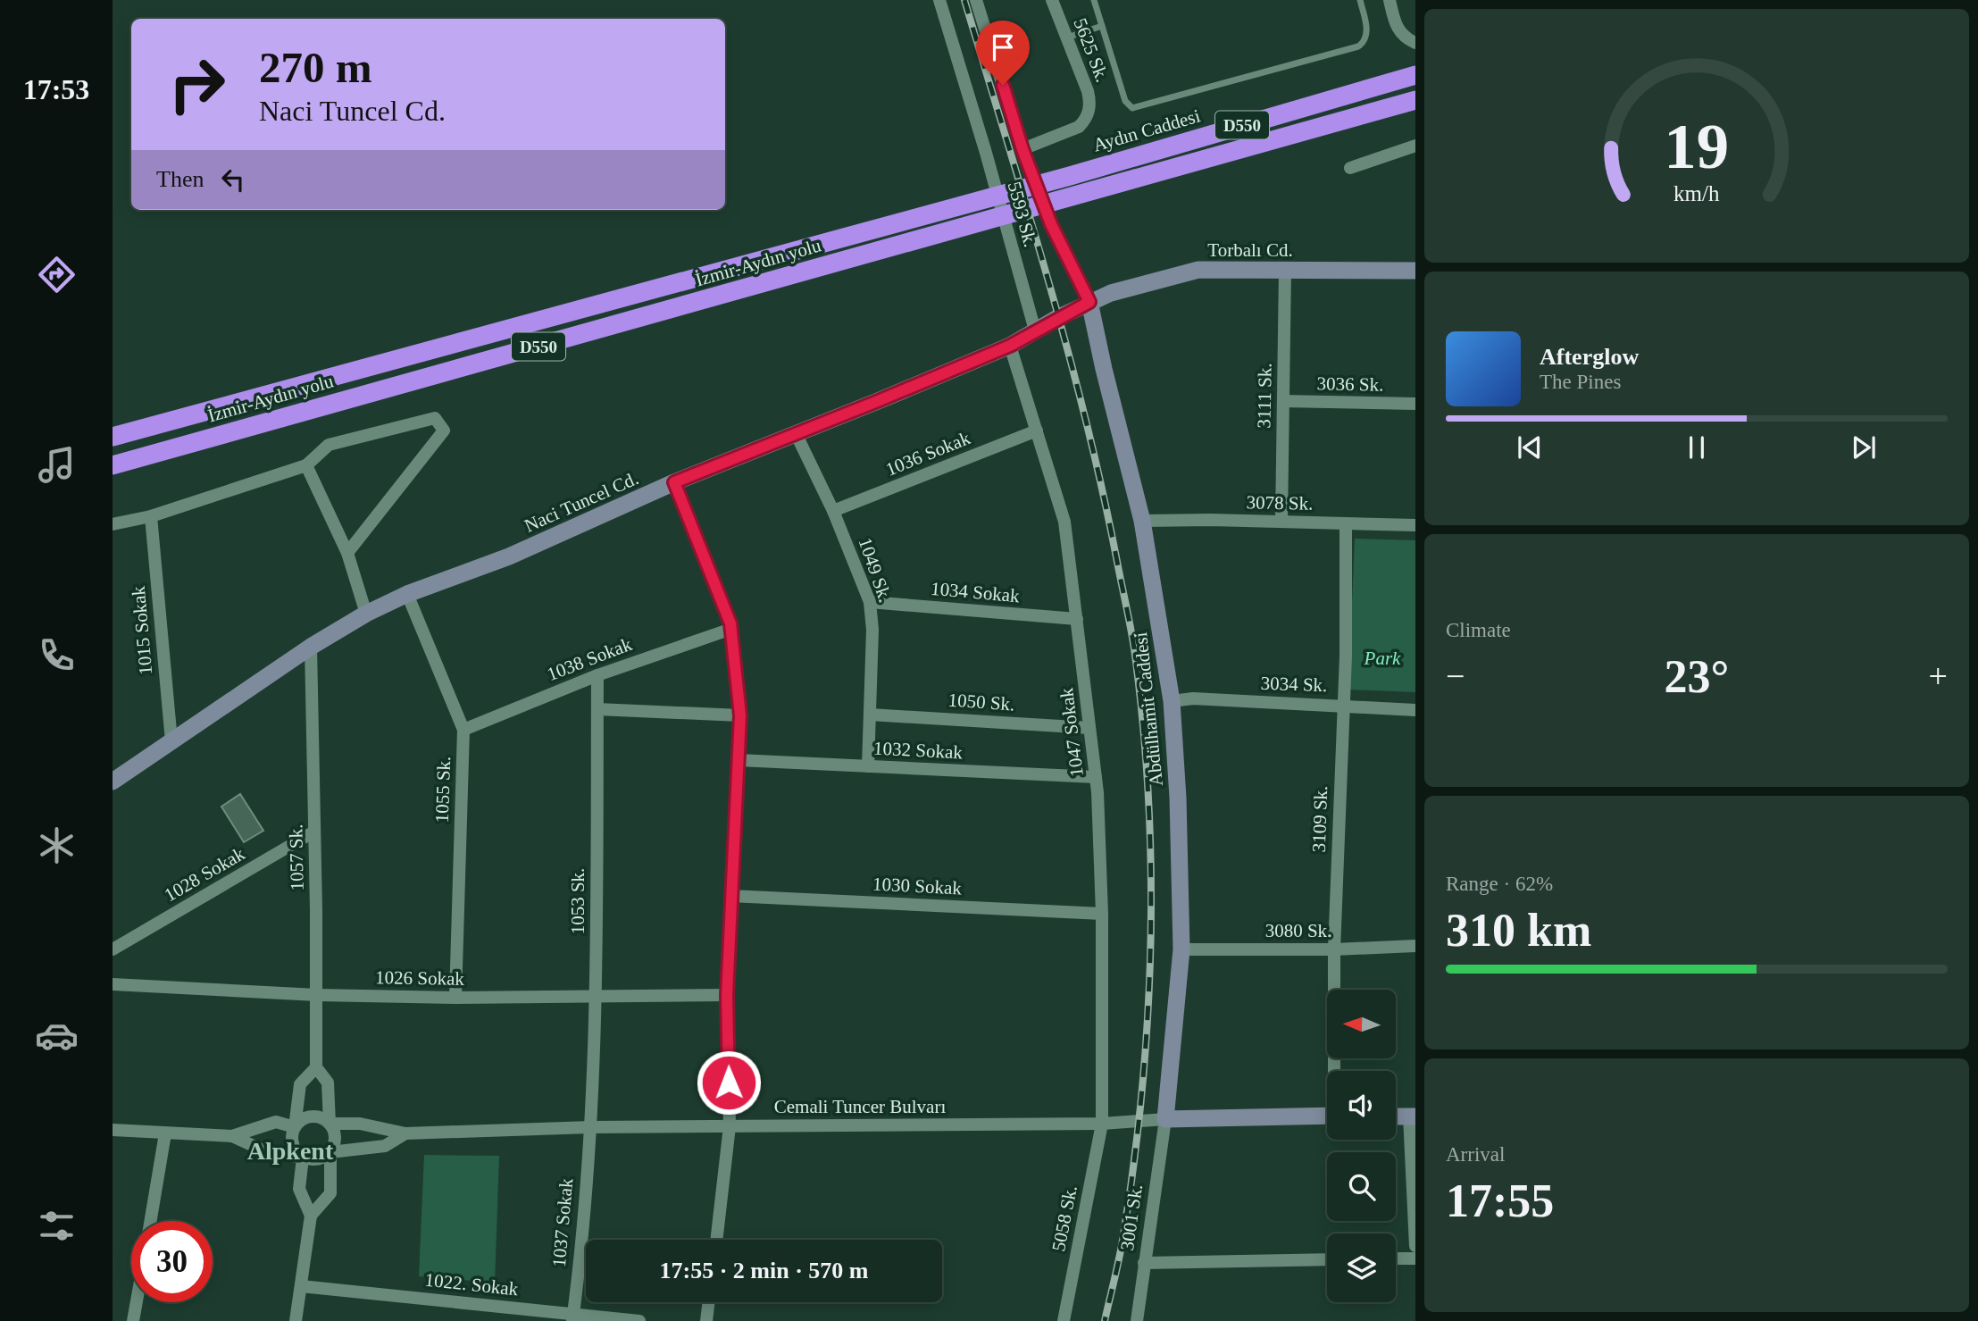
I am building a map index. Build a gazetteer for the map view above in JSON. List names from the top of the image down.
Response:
{
  "streets": {
    "highway": ["D550", "Aydın Caddesi", "İzmir-Aydın yolu"],
    "main road": ["Torbalı Cd.", "Naci Tuncel Cd.", "Abdülhamit Caddesi"],
    "street": [
      "5625 Sk.",
      "5593 Sk.",
      "3036 Sk.",
      "3111 Sk.",
      "1036 Sokak",
      "3078 Sk.",
      "1049 Sk.",
      "1034 Sokak",
      "1015 Sokak",
      "1038 Sokak",
      "3034 Sk.",
      "1050 Sk.",
      "1047 Sokak",
      "1032 Sokak",
      "1055 Sk.",
      "3109 Sk.",
      "1057 Sk.",
      "1028 Sokak",
      "1030 Sokak",
      "1053 Sk.",
      "3080 Sk.",
      "1026 Sokak",
      "Cemali Tuncer Bulvarı",
      "3001 Sk.",
      "5058 Sk.",
      "1037 Sokak",
      "1022. Sokak"
    ]
  },
  "crossings": [
    ["Aydın Caddesi", "İzmir-Aydın yolu"],
    ["5593 Sk.", "Naci Tuncel Cd."],
    ["Torbalı Cd.", "3111 Sk."],
    ["Torbalı Cd.", "Naci Tuncel Cd."],
    ["Torbalı Cd.", "Abdülhamit Caddesi"],
    ["3036 Sk.", "3111 Sk."],
    ["3111 Sk.", "3078 Sk."],
    ["1036 Sokak", "1049 Sk."],
    ["1036 Sokak", "1047 Sokak"],
    ["Naci Tuncel Cd.", "1049 Sk."],
    ["Naci Tuncel Cd.", "1015 Sokak"],
    ["Naci Tuncel Cd.", "Abdülhamit Caddesi"],
    ["Naci Tuncel Cd.", "1047 Sokak"],
    ["Naci Tuncel Cd.", "1055 Sk."],
    ["Naci Tuncel Cd.", "1057 Sk."],
    ["3078 Sk.", "Abdülhamit Caddesi"],
    ["3078 Sk.", "3109 Sk."],
    ["1049 Sk.", "1034 Sokak"],
    ["1049 Sk.", "1050 Sk."],
    ["1049 Sk.", "1032 Sokak"],
    ["1034 Sokak", "1047 Sokak"],
    ["1038 Sokak", "1055 Sk."],
    ["1038 Sokak", "1053 Sk."],
    ["3034 Sk.", "Abdülhamit Caddesi"],
    ["3034 Sk.", "3109 Sk."],
    ["1050 Sk.", "1047 Sokak"],
    ["Abdülhamit Caddesi", "3080 Sk."],
    ["Abdülhamit Caddesi", "Cemali Tuncer Bulvarı"],
    ["Abdülhamit Caddesi", "3001 Sk."],
    ["1047 Sokak", "1032 Sokak"],
    ["1047 Sokak", "1030 Sokak"],
    ["1047 Sokak", "Cemali Tuncer Bulvarı"],
    ["1047 Sokak", "5058 Sk."],
    ["1055 Sk.", "1026 Sokak"],
    ["3109 Sk.", "3080 Sk."],
    ["1057 Sk.", "1028 Sokak"],
    ["1057 Sk.", "1026 Sokak"],
    ["1053 Sk.", "1026 Sokak"],
    ["1053 Sk.", "Cemali Tuncer Bulvarı"],
    ["1053 Sk.", "1037 Sokak"],
    ["Cemali Tuncer Bulvarı", "3001 Sk."],
    ["Cemali Tuncer Bulvarı", "5058 Sk."],
    ["Cemali Tuncer Bulvarı", "1037 Sokak"],
    ["1037 Sokak", "1022. Sokak"]
  ],
  "districts": ["Alpkent"],
  "parks": ["Park"],
  "north": "left",
  "page": {
    "tabs": "17:53",
    "turn": ["270 m", "Naci Tuncel Cd."],
    "then": "Then",
    "song": ["Afterglow", "The Pines"],
    "tile": [
      "Climate",
      ["Range · 62%", "310 km"],
      ["Arrival", "17:55"]
    ],
    "heat": ["−", "23°", "+"],
    "limit": "30",
    "trip": "17:55 · 2 min · 570 m",
    "gauge": ["19", "km/h"]
  }
}
